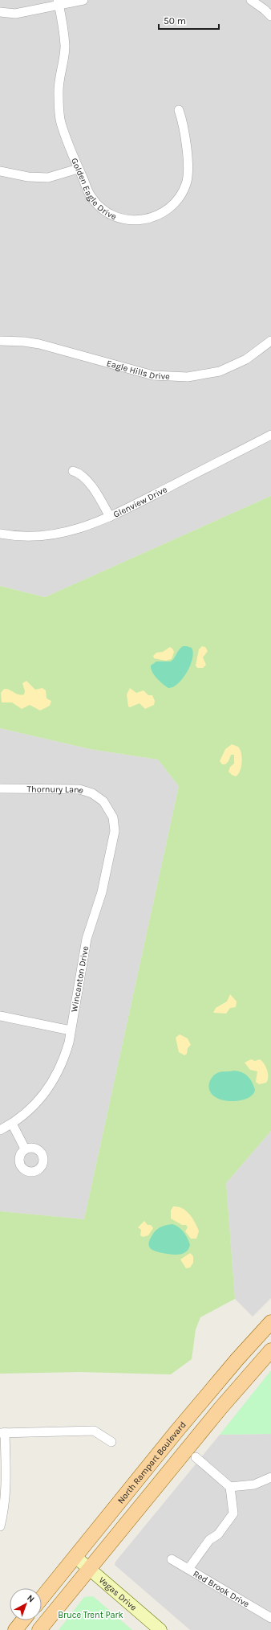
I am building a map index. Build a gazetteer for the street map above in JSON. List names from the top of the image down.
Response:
{
  "streets": {
    "main road": ["North Rampart Boulevard", "Vegas Drive"],
    "street": [
      "Golden Eagle Drive",
      "Eagle Hills Drive",
      "Glenview Drive",
      "Thornury Lane",
      "Wincanton Drive",
      "Red Brook Drive"
    ]
  },
  "crossings": [
    ["Thornury Lane", "Wincanton Drive"],
    ["North Rampart Boulevard", "Vegas Drive"]
  ],
  "parks": ["Bruce Trent Park"],
  "scale_bar": "50 m",
  "north": "top right"
}
